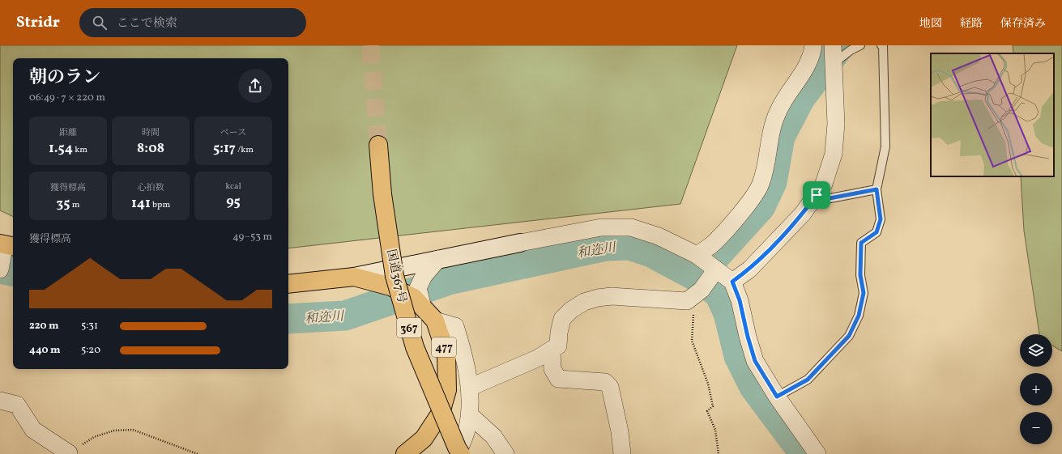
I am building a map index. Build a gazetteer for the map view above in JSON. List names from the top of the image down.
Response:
{
  "streets": {
    "highway": ["国道367号", "367", "477"]
  },
  "water": ["和迩川"],
  "page": {
    "header": "Stridr",
    "search": "ここで検索",
    "nav": ["地図", "経路", "保存済み"],
    "heading": ["朝のラン", "06:49 · 7 × 220 m"],
    "stats": [
      ["距離", "1.54 km"],
      ["時間", "8:08"],
      ["ペース", "5:17 /km"],
      ["獲得標高", "35 m"],
      ["心拍数", "141 bpm"],
      ["kcal", "95"]
    ],
    "chart": ["獲得標高", "49–53 m"],
    "list": [
      {
        "name": "220 m",
        "note": "5:31"
      },
      {
        "name": "440 m",
        "note": "5:20"
      }
    ],
    "map_buttons": ["+", "−"]
  }
}
